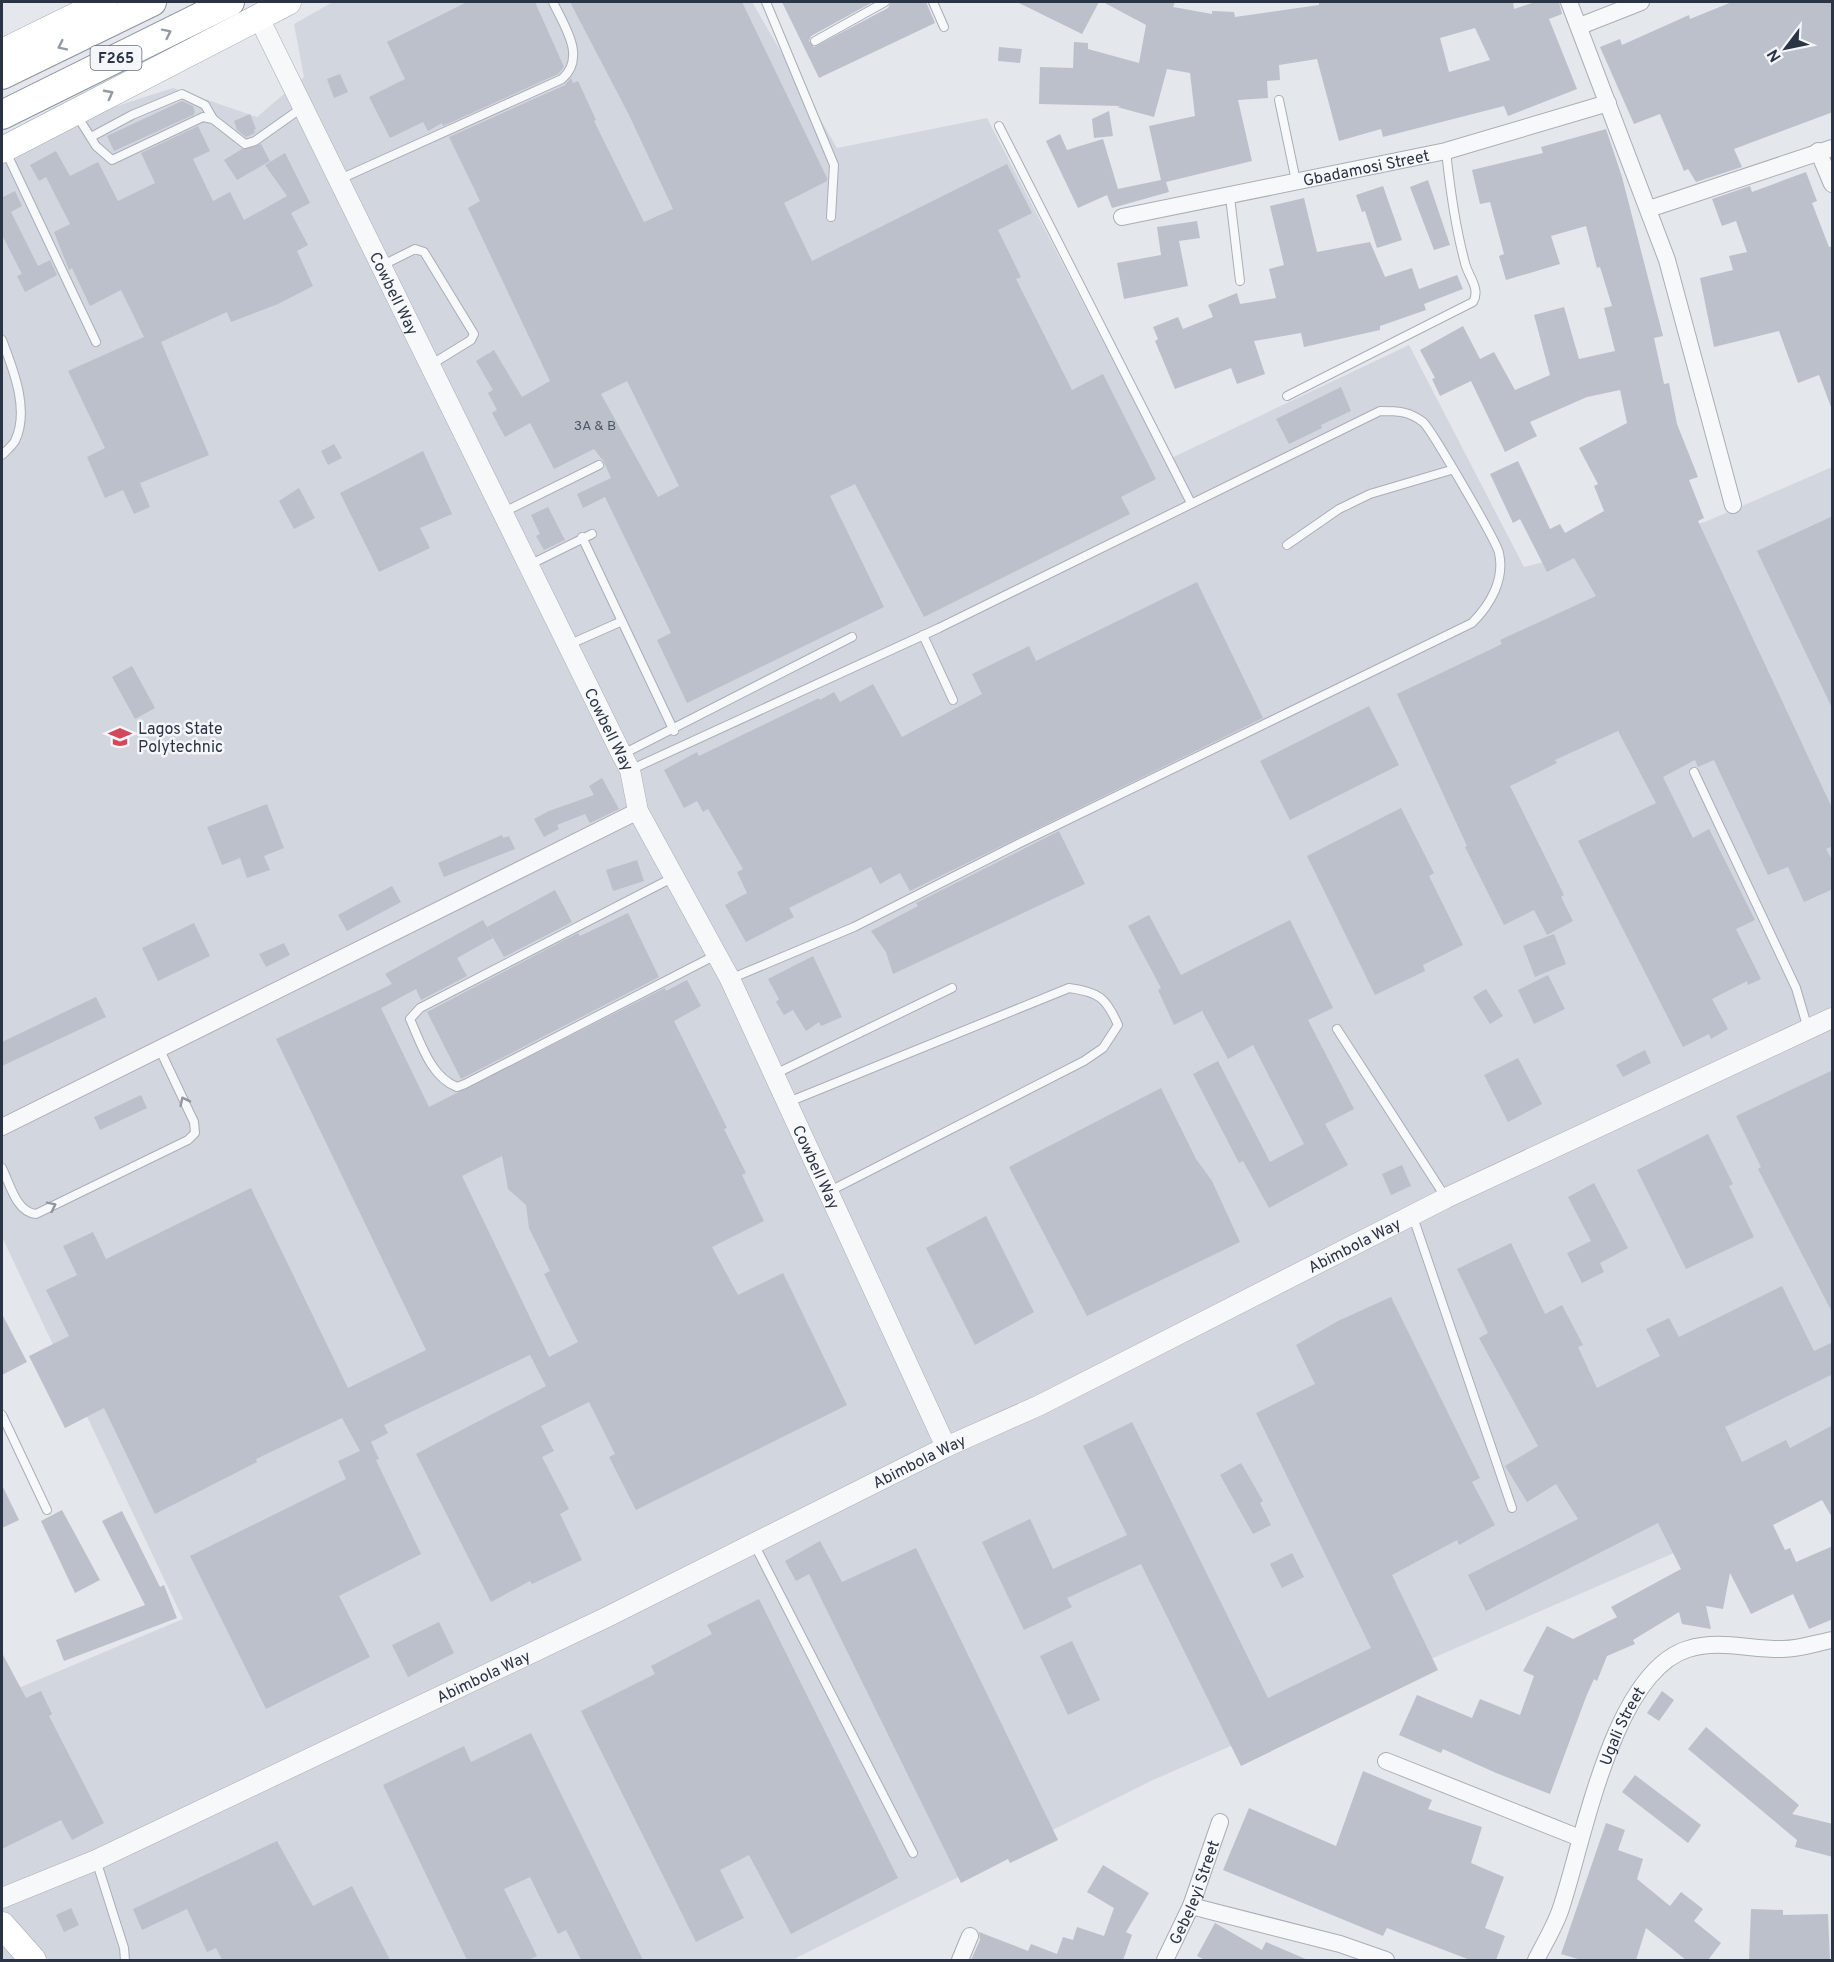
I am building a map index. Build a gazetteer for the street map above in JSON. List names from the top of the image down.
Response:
{
  "streets": {
    "highway": ["F265"],
    "street": [
      "Gbadamosi Street",
      "Cowbell Way",
      "Abimbola Way",
      "Ugali Street",
      "Gebeleyi Street"
    ]
  },
  "crossings": [
    ["Cowbell Way", "Abimbola Way"]
  ],
  "places": {
    "school or university": ["Lagos State Polytechnic"]
  },
  "house_numbers": ["3A & B"],
  "north": "bottom left"
}
